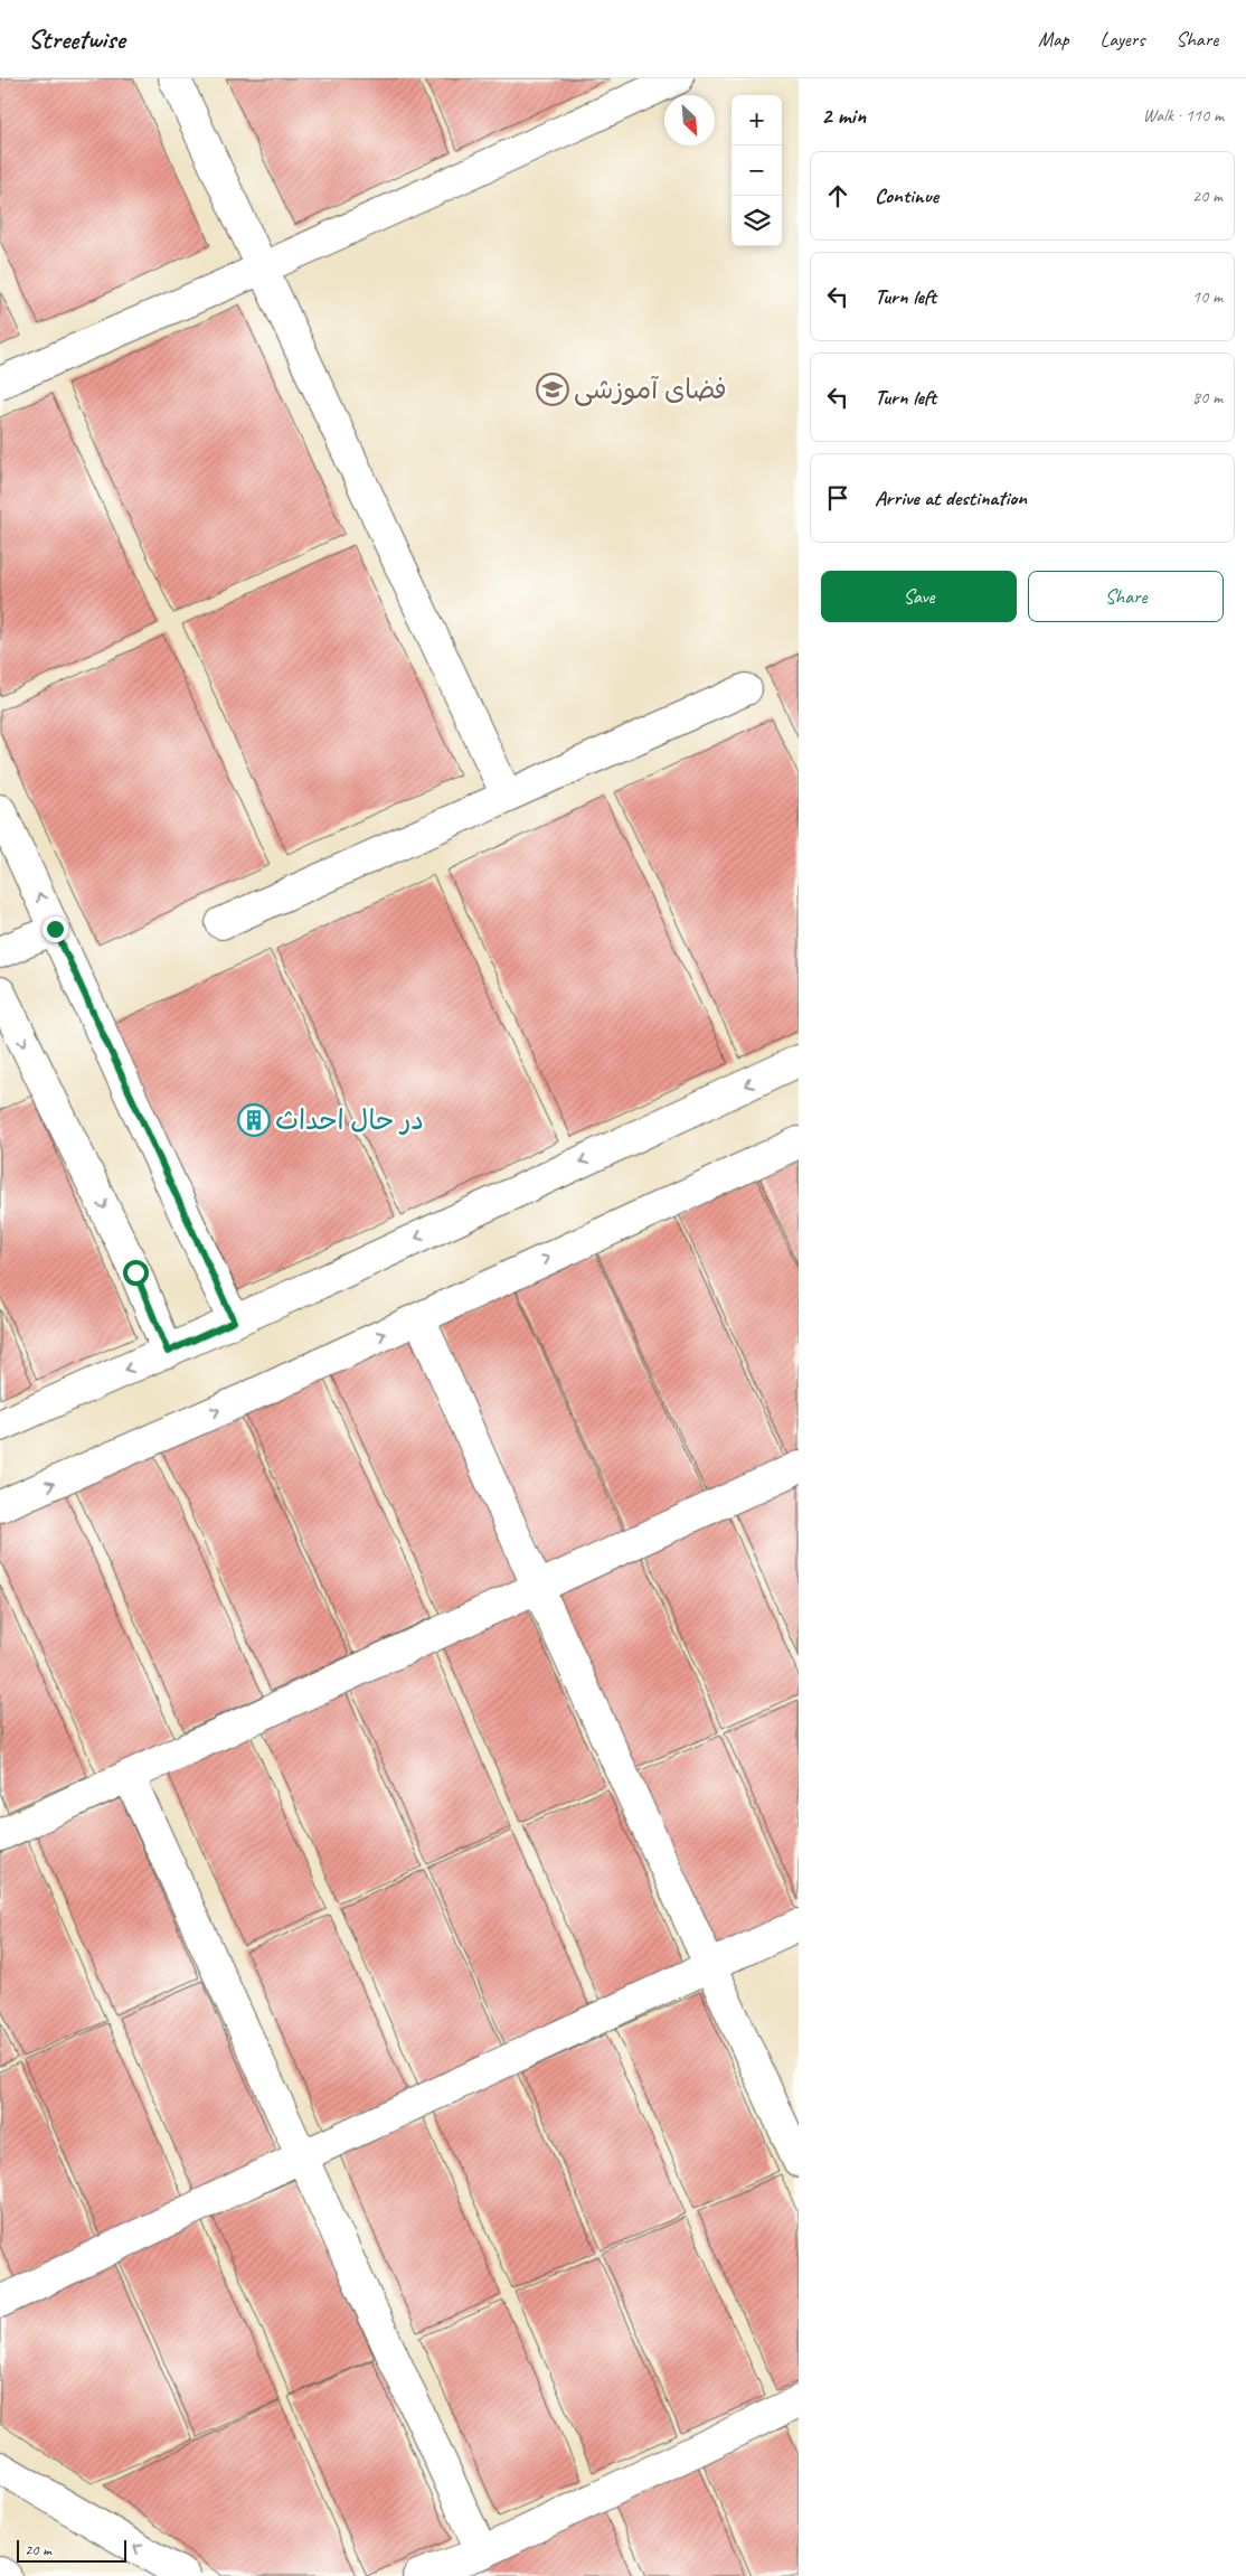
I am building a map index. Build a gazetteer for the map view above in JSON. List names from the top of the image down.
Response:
{
  "places": {
    "school or university": ["فضای آموزشی"],
    "building": ["در حال احداث"]
  },
  "scale_bar": "20 m",
  "north": "bottom right",
  "page": {
    "header": "Streetwise",
    "nav": ["Map", "Layers", "Share"],
    "heading": ["2 min", "Walk · 110 m"],
    "map_buttons": ["+", "−"],
    "list": [
      ["Continue", "20 m"],
      ["Turn left", "10 m"],
      ["Turn left", "80 m"],
      "Arrive at destination"
    ],
    "buttons": ["Save", "Share"],
    "scale": "20 m"
  }
}
